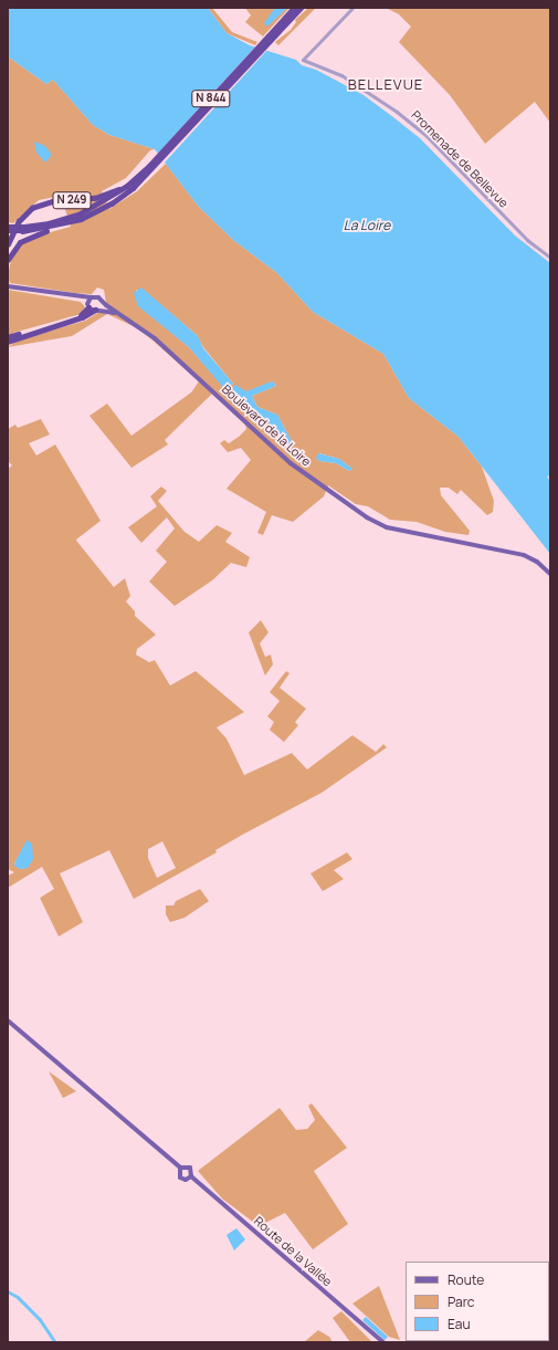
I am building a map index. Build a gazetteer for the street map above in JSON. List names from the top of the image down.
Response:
{
  "streets": {
    "highway": ["N 844", "N 249"],
    "main road": ["Boulevard de la Loire", "Route de la Vallée"],
    "street": ["Promenade de Bellevue"]
  },
  "crossings": [
    ["N 844", "N 249"]
  ],
  "districts": ["BELLEVUE"],
  "water": ["La Loire"],
  "legend": ["Route", "Parc", "Eau"]
}
